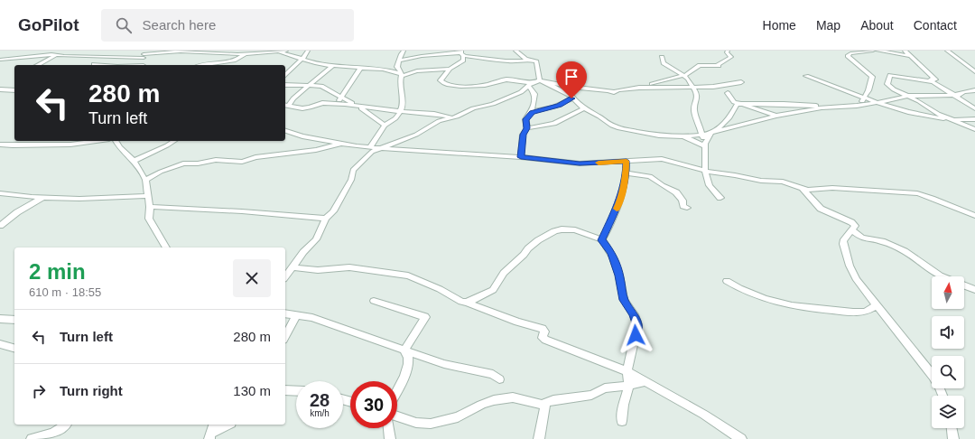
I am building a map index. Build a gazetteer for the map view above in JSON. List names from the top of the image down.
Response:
{
  "north": "top",
  "page": {
    "header": "GoPilot",
    "search": "Search here",
    "nav": [
      "Home",
      "Map",
      "About",
      "Contact"
    ],
    "turn": ["280 m", "Turn left"],
    "heading": ["2 min", "610 m · 18:55"],
    "list": [
      {
        "name": "Turn left",
        "value": "280 m"
      },
      {
        "name": "Turn right",
        "value": "130 m"
      }
    ],
    "speed": "28 km/h",
    "limit": "30"
  }
}
